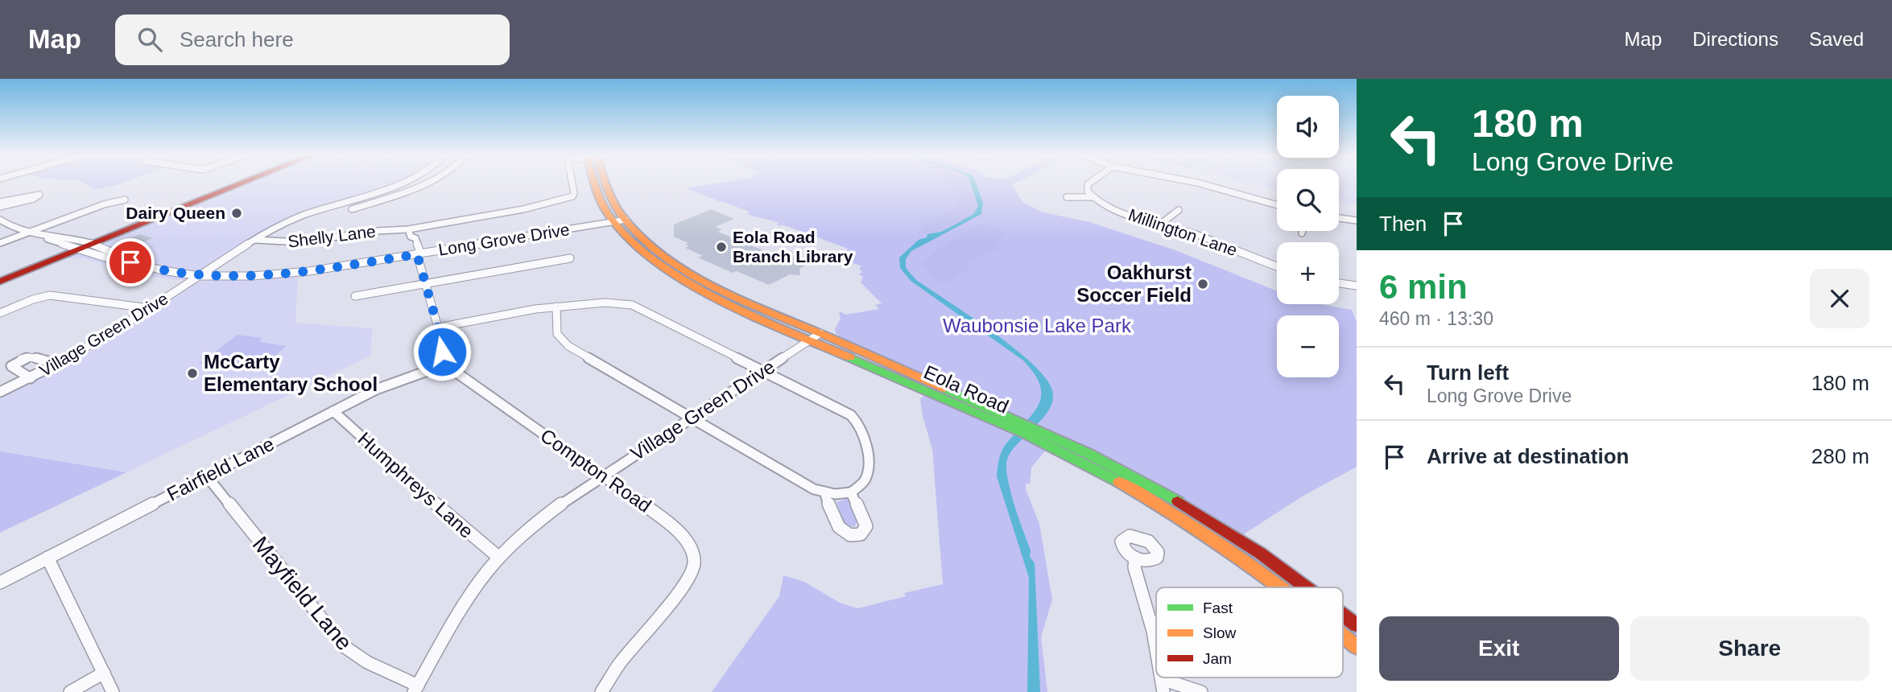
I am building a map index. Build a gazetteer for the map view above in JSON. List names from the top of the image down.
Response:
{
  "streets": {
    "main road": ["Eola Road"],
    "street": [
      "Millington Lane",
      "Shelly Lane",
      "Long Grove Drive",
      "Village Green Drive",
      "Fairfield Lane",
      "Compton Road",
      "Humphreys Lane",
      "Mayfield Lane"
    ]
  },
  "crossings": [
    ["Shelly Lane", "Village Green Drive"],
    ["Long Grove Drive", "Village Green Drive"],
    ["Long Grove Drive", "Eola Road"],
    ["Village Green Drive", "Eola Road"],
    ["Village Green Drive", "Compton Road"],
    ["Village Green Drive", "Humphreys Lane"],
    ["Village Green Drive", "Mayfield Lane"],
    ["Fairfield Lane", "Compton Road"],
    ["Fairfield Lane", "Humphreys Lane"],
    ["Fairfield Lane", "Mayfield Lane"]
  ],
  "parks": ["Waubonsie Lake Park"],
  "places": [
    "Dairy Queen",
    "Eola Road Branch Library",
    "Oakhurst Soccer Field",
    "McCarty Elementary School"
  ],
  "legend": ["Fast", "Slow", "Jam"],
  "page": {
    "header": "Map",
    "search": "Search here",
    "nav": ["Map", "Directions", "Saved"],
    "turn": ["180 m", "Long Grove Drive"],
    "map_buttons": ["+", "−"],
    "then": "Then",
    "heading": ["6 min", "460 m · 13:30"],
    "list": [
      {
        "name": "Turn left",
        "note": "Long Grove Drive",
        "value": "180 m"
      },
      {
        "name": "Arrive at destination",
        "value": "280 m"
      }
    ],
    "buttons": ["Exit", "Share"]
  }
}
